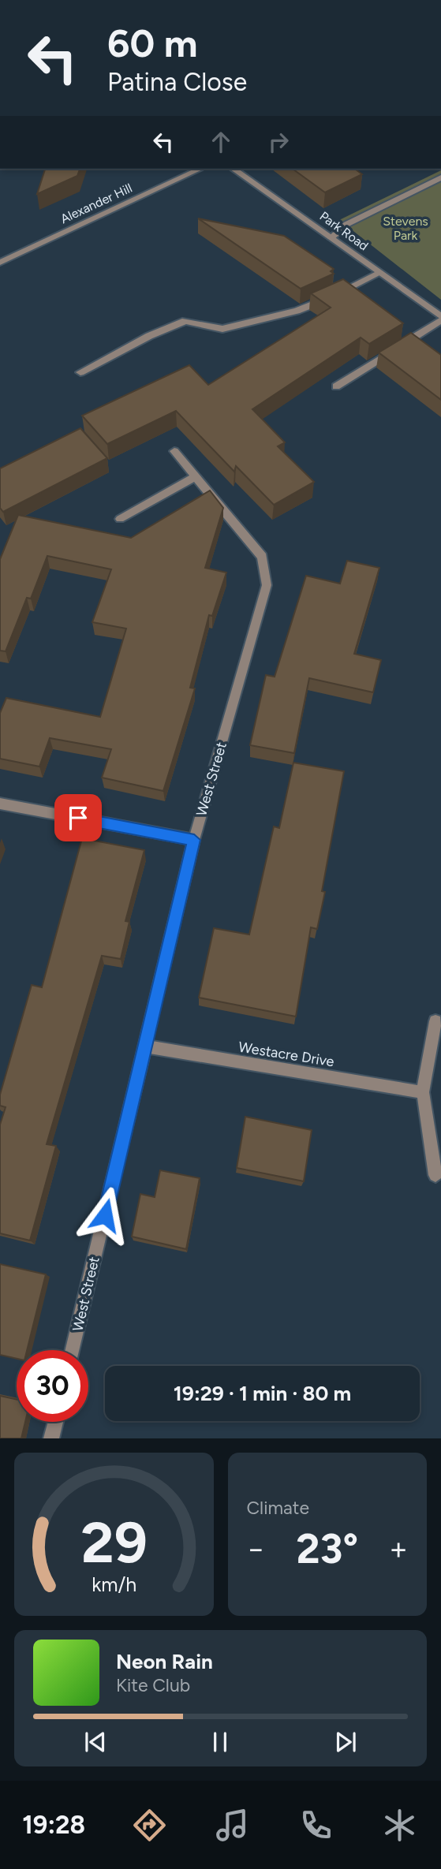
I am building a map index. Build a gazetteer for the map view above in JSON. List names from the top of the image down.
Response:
{
  "streets": {
    "street": [
      "Alexander Hill",
      "Park Road",
      "West Street",
      "Westacre Drive"
    ]
  },
  "crossings": [
    ["West Street", "Westacre Drive"]
  ],
  "parks": ["Stevens Park"],
  "page": {
    "turn": ["60 m", "Patina Close"],
    "limit": "30",
    "trip": "19:29 · 1 min · 80 m",
    "tile": "Climate",
    "heat": ["−", "23°", "+"],
    "song": ["Neon Rain", "Kite Club"],
    "tabs": "19:28",
    "gauge": ["29", "km/h"]
  }
}
